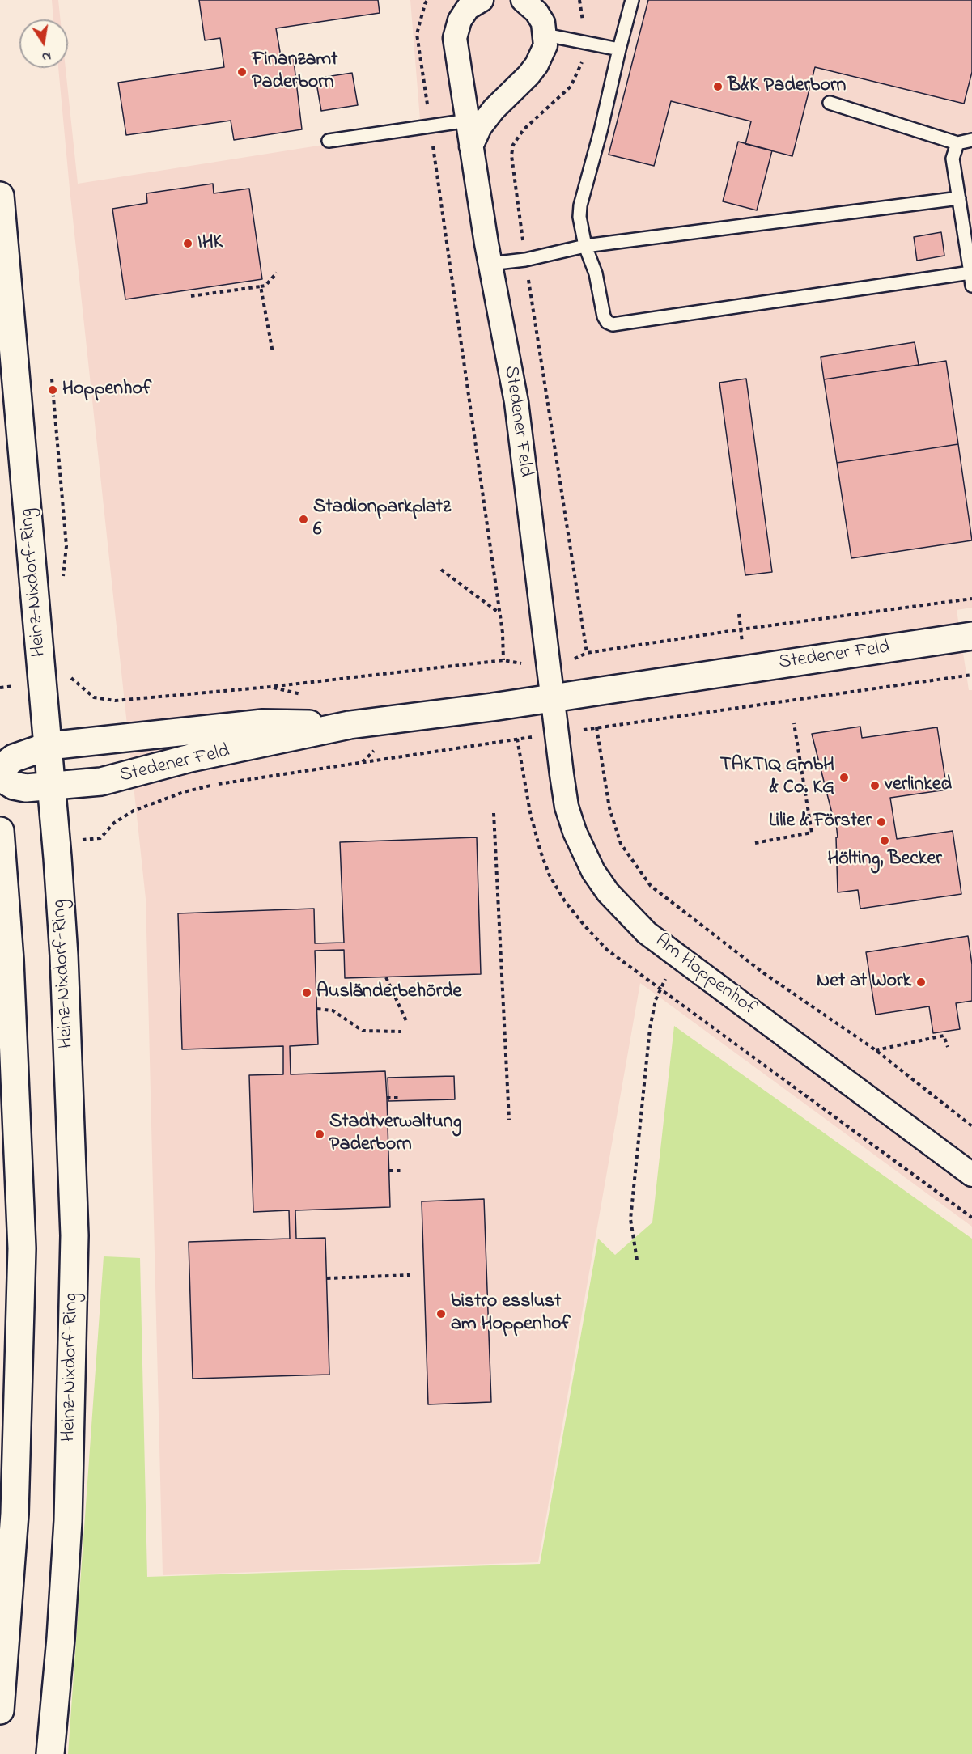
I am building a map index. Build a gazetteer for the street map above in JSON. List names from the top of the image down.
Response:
{
  "streets": {
    "main road": ["Stedener Feld", "Heinz-Nixdorf-Ring"],
    "street": ["Am Hoppenhof"]
  },
  "crossings": [
    ["Stedener Feld", "Heinz-Nixdorf-Ring"],
    ["Stedener Feld", "Am Hoppenhof"]
  ],
  "places": [
    "Finanzamt Paderborn",
    "B&K Paderborn",
    "IHK",
    "Hoppenhof",
    "Stadionparkplatz 6",
    "TAKTIQ GmbH & Co. KG",
    "verlinked",
    "Lilie & Förster",
    "Hölting, Becker",
    "Net at Work",
    "Ausländerbehörde",
    "Stadtverwaltung Paderborn",
    "bistro esslust am Hoppenhof"
  ],
  "north": "bottom"
}
